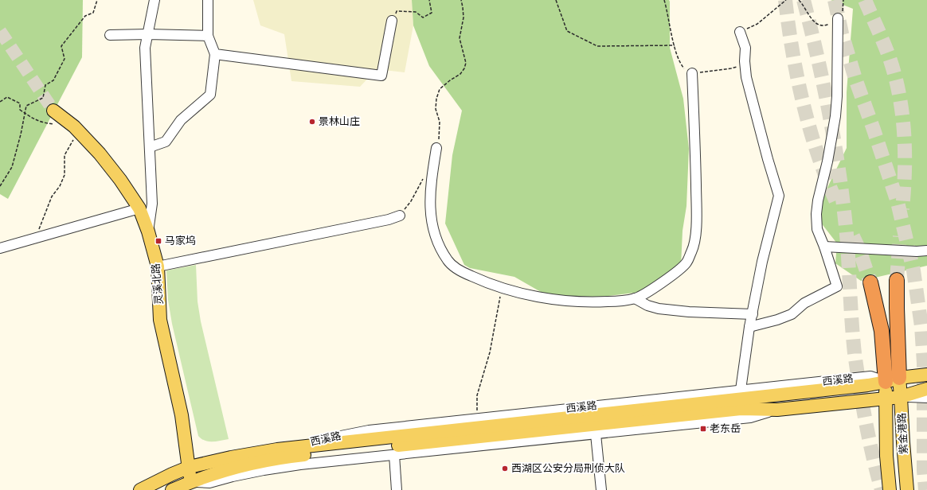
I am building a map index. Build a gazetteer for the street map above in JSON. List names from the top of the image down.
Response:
{
  "streets": {
    "main road": ["灵溪北路", "西溪路", "紫金港路"]
  },
  "crossings": [
    ["灵溪北路", "西溪路"],
    ["西溪路", "紫金港路"]
  ],
  "places": {
    "other": ["景林山庄", "西湖区公安分局刑侦大队"],
    "transit": ["马家坞", "老东岳"]
  }
}
